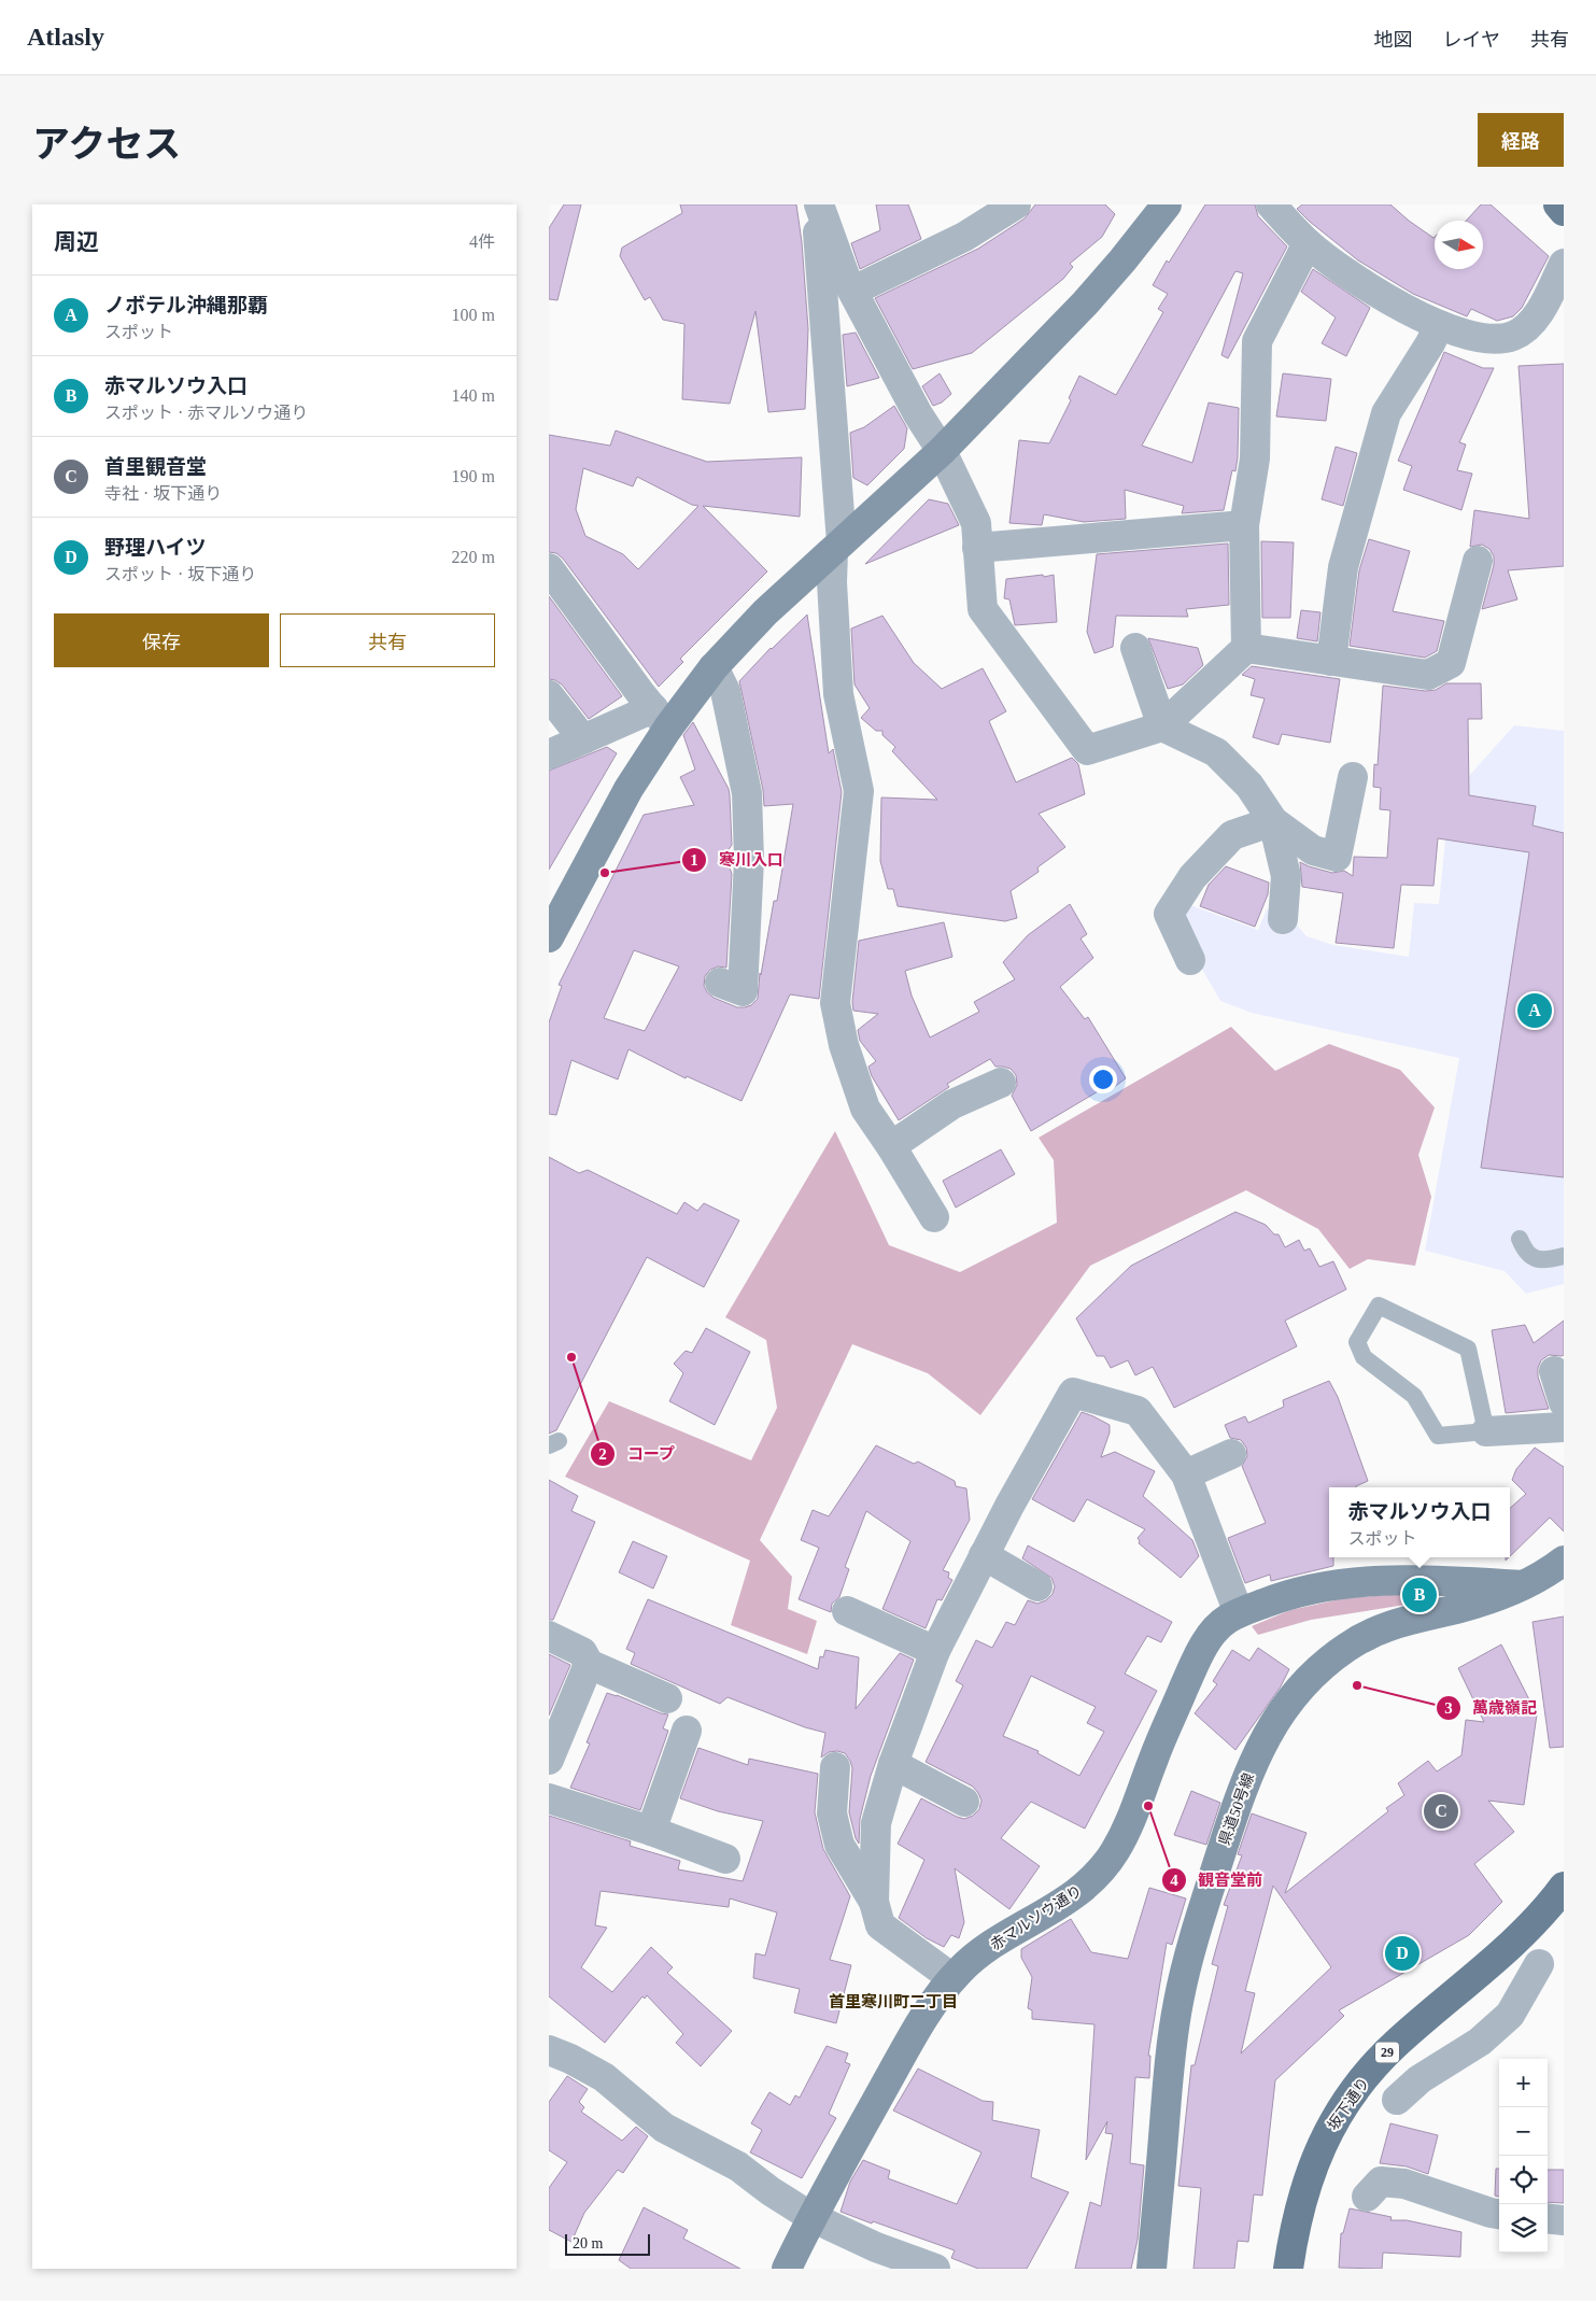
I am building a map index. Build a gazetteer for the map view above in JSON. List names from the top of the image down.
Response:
{
  "streets": {
    "main road": ["29", "坂下通り"],
    "street": ["県道50号線", "赤マルソウ通り"]
  },
  "crossings": [
    ["県道50号線", "赤マルソウ通り"]
  ],
  "districts": ["首里寒川町二丁目"],
  "places": [
    "寒川入口",
    "コープ",
    "萬歳嶺記",
    "観音堂前"
  ],
  "scale_bar": "20 m",
  "north": "right",
  "page": {
    "header": "Atlasly",
    "nav": ["地図", "レイヤ", "共有"],
    "title": "アクセス",
    "buttons": [
      "経路",
      ["保存", "共有"]
    ],
    "heading": ["周辺", "4件"],
    "list": [
      {
        "mark": "A",
        "name": "ノボテル沖縄那覇",
        "note": "スポット",
        "value": "100 m"
      },
      {
        "mark": "B",
        "name": "赤マルソウ入口",
        "note": "スポット · 赤マルソウ通り",
        "value": "140 m"
      },
      {
        "mark": "C",
        "name": "首里観音堂",
        "note": "寺社 · 坂下通り",
        "value": "190 m"
      },
      {
        "mark": "D",
        "name": "野理ハイツ",
        "note": "スポット · 坂下通り",
        "value": "220 m"
      }
    ],
    "pins": [
      "A",
      "B",
      "C",
      "D"
    ],
    "popup": ["赤マルソウ入口", "スポット"],
    "map_buttons": ["+", "−"],
    "scale": "20 m"
  }
}
